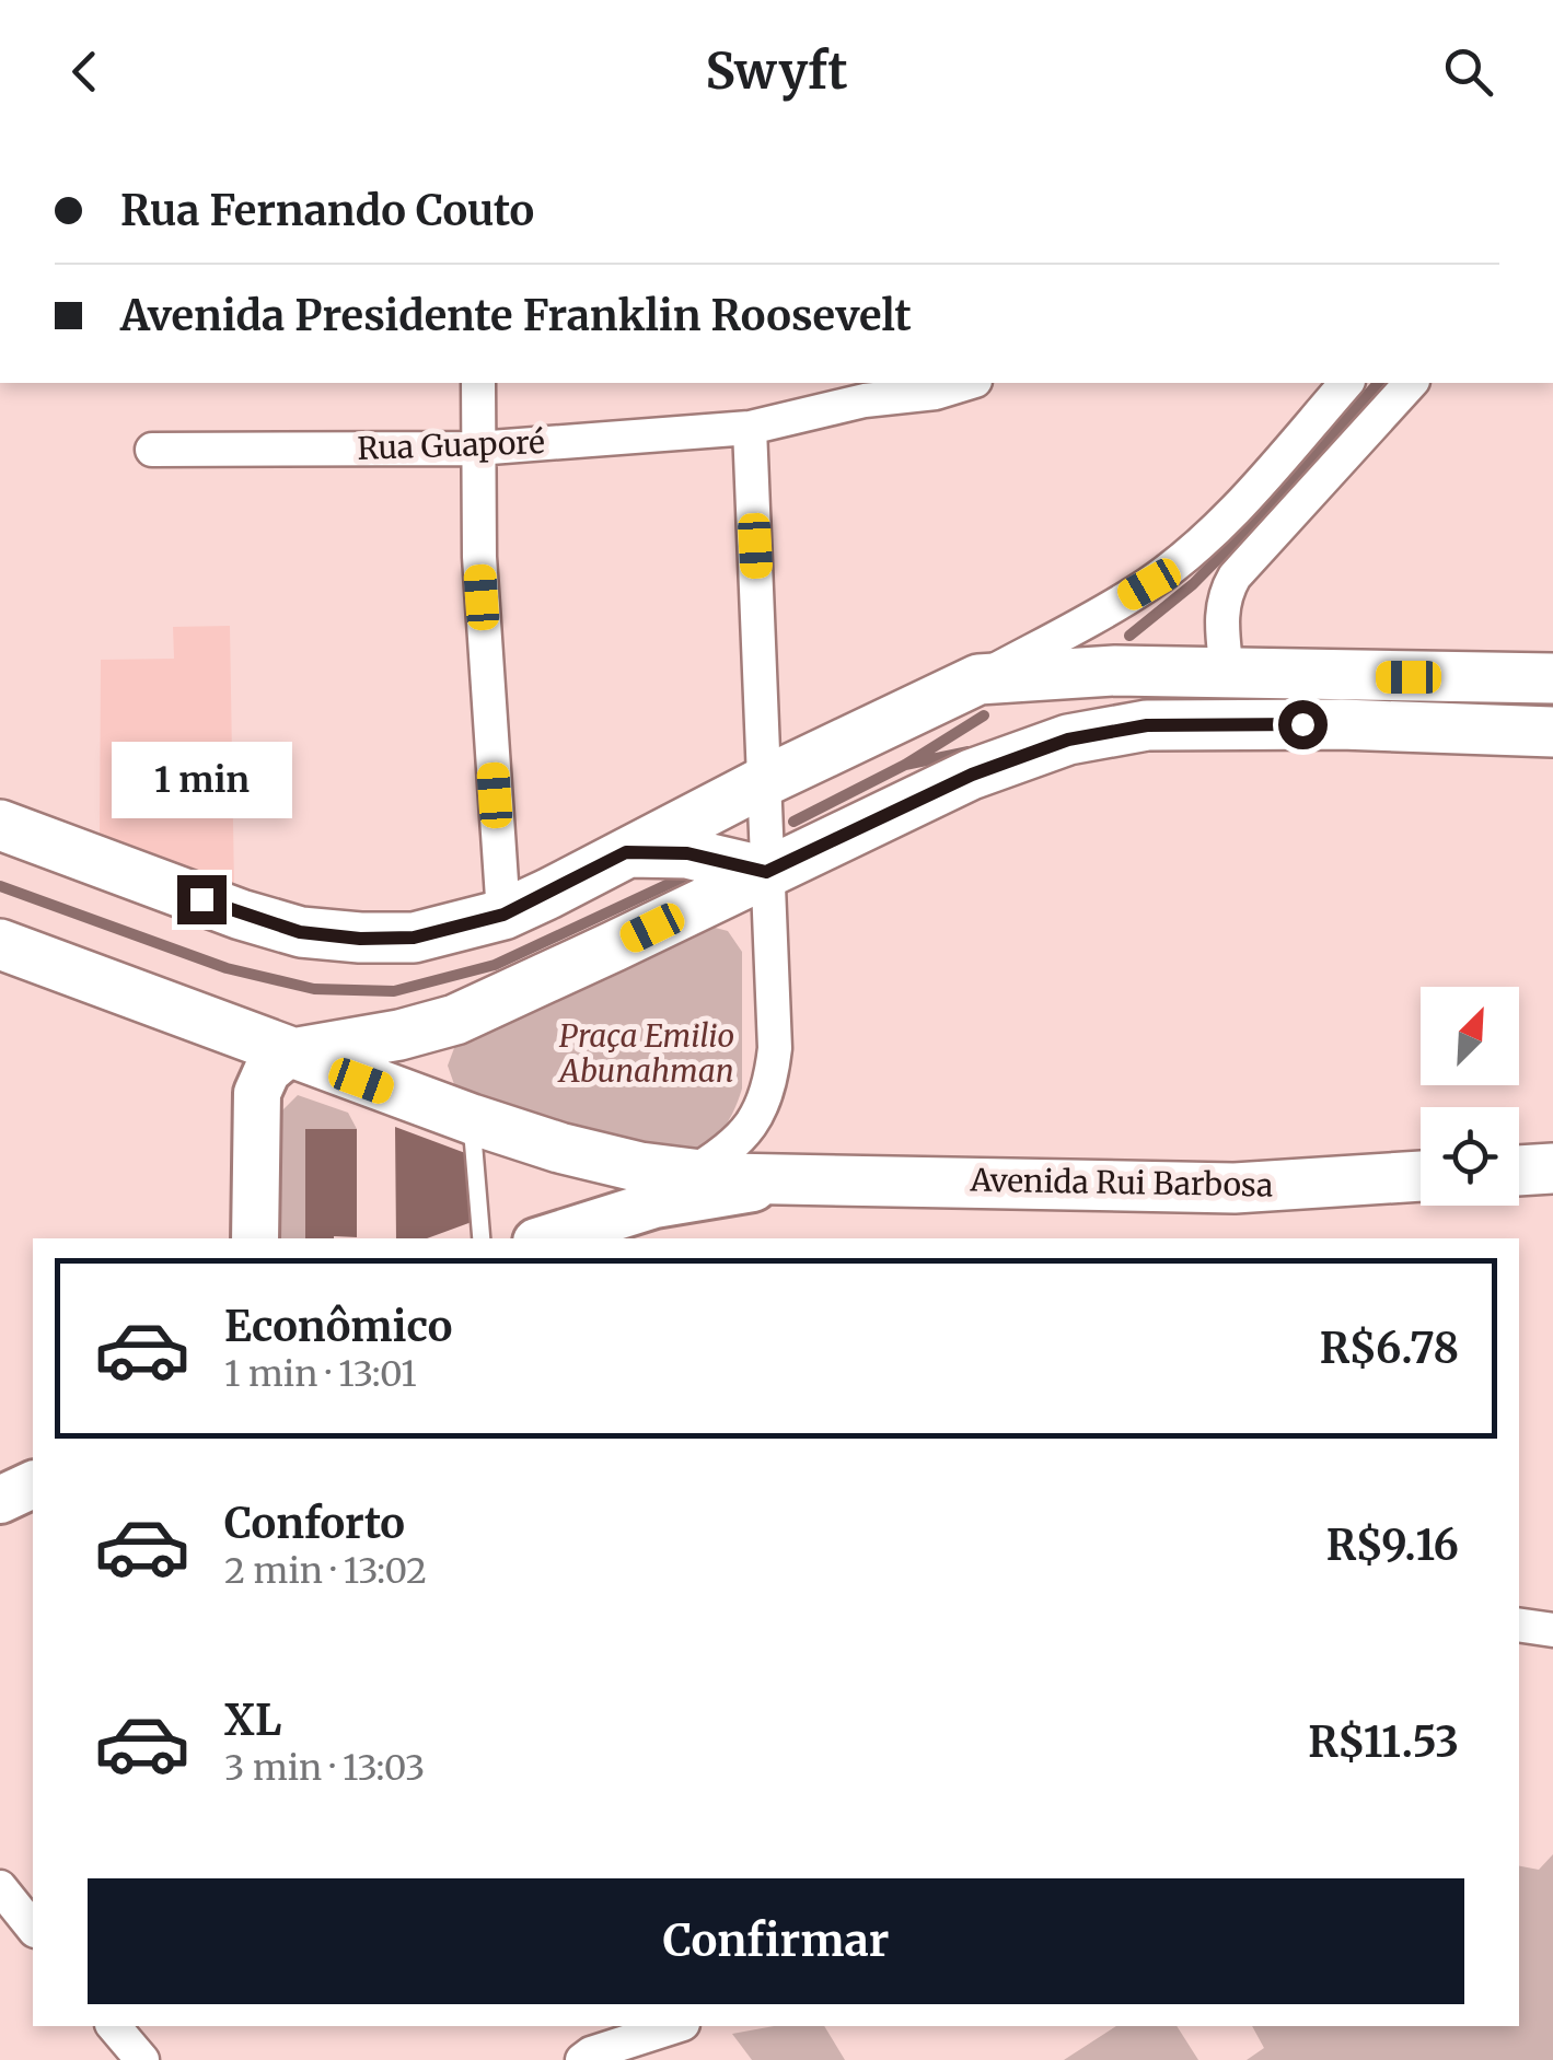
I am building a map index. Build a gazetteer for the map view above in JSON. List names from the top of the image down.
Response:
{
  "streets": {
    "main road": ["Avenida Rui Barbosa"],
    "street": ["Rua Guaporé"]
  },
  "parks": ["Praça Emilio Abunahman"],
  "north": "top right",
  "page": {
    "header": "Swyft",
    "banner": ["Rua Fernando Couto", "Avenida Presidente Franklin Roosevelt"],
    "bubble": "1 min",
    "list": [
      {
        "name": "Econômico",
        "note": "1 min · 13:01",
        "value": "R$6.78"
      },
      {
        "name": "Conforto",
        "note": "2 min · 13:02",
        "value": "R$9.16"
      },
      {
        "name": "XL",
        "note": "3 min · 13:03",
        "value": "R$11.53"
      }
    ],
    "buttons": "Confirmar"
  }
}
